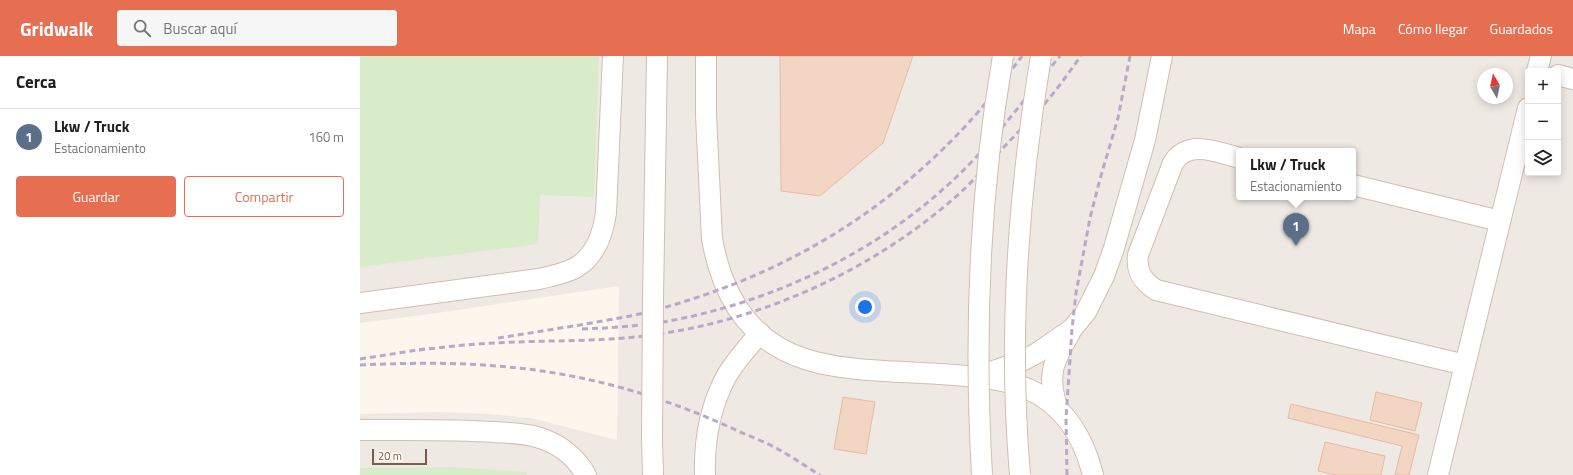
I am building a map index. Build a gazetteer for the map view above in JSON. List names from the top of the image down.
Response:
{
  "scale_bar": "20 m",
  "north": "top",
  "page": {
    "header": "Gridwalk",
    "search": "Buscar aquí",
    "nav": ["Mapa", "Cómo llegar", "Guardados"],
    "heading": "Cerca",
    "map_buttons": ["+", "−"],
    "list": [
      {
        "mark": "1",
        "name": "Lkw / Truck",
        "note": "Estacionamiento",
        "value": "160 m"
      }
    ],
    "popup": ["Lkw / Truck", "Estacionamiento"],
    "buttons": ["Guardar", "Compartir"],
    "pins": "1",
    "scale": "20 m"
  }
}
